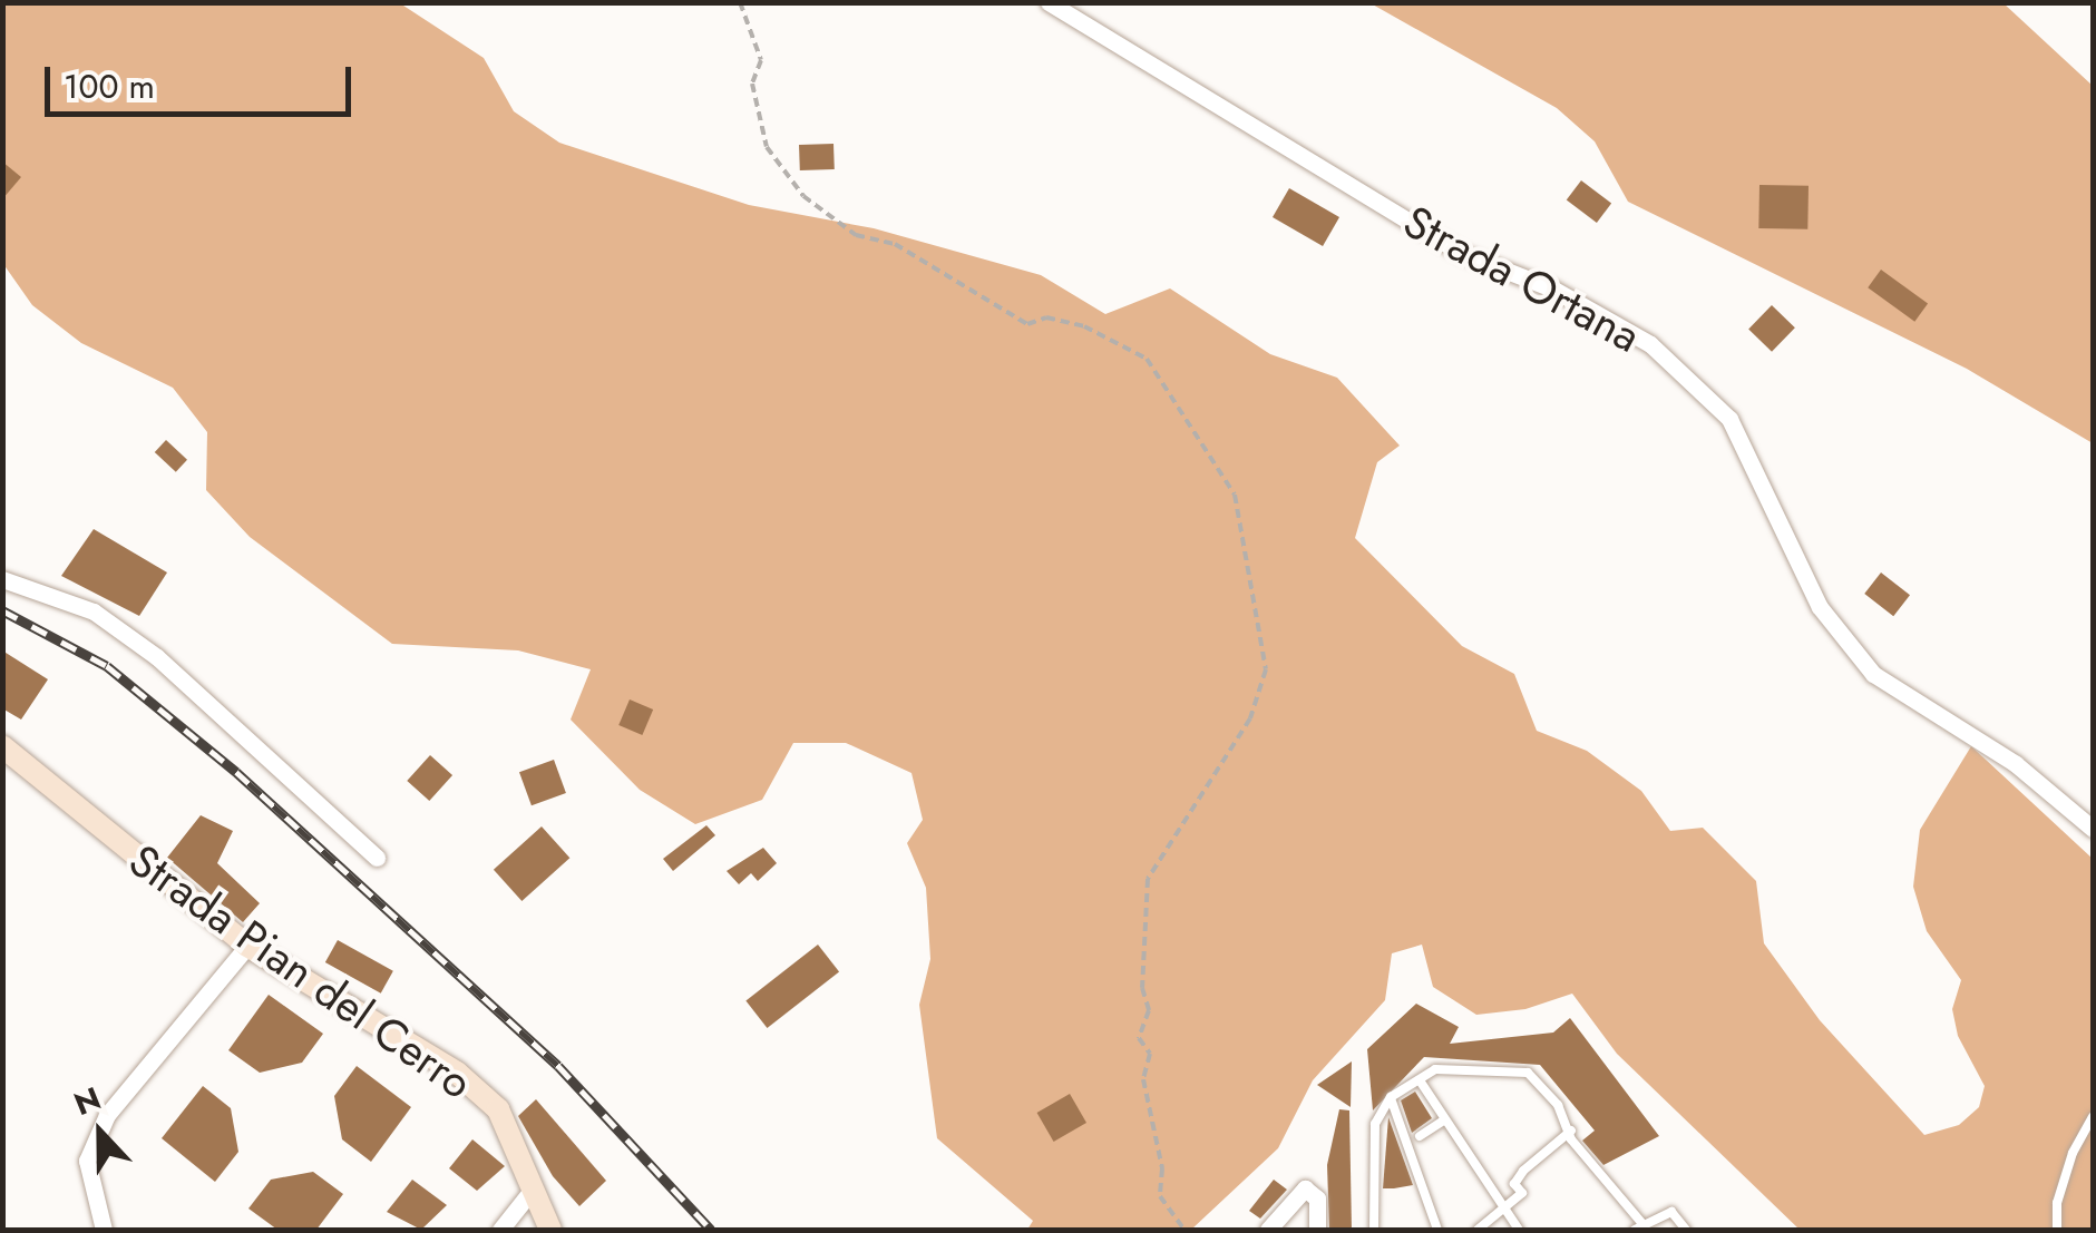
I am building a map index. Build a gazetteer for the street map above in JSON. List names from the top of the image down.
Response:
{
  "streets": {
    "street": ["Strada Ortana", "Strada Pian del Cerro"]
  },
  "scale_bar": "100 m",
  "north": "top"
}
